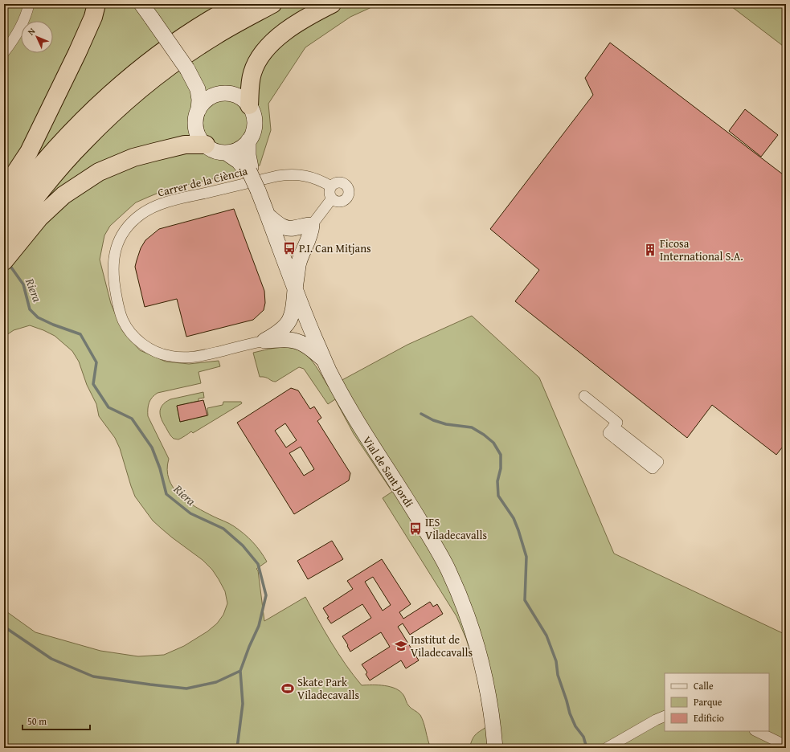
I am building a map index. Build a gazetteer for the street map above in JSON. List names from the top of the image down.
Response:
{
  "streets": {
    "street": ["Carrer de la Ciència", "Vial de Sant Jordi"]
  },
  "water": ["Riera"],
  "places": {
    "bus stop": ["P.I. Can Mitjans", "IES Viladecavalls"],
    "building": ["Ficosa International S.A."],
    "school or university": ["Institut de Viladecavalls"],
    "sports": ["Skate Park Viladecavalls"]
  },
  "legend": ["Calle", "Parque", "Edificio"],
  "scale_bar": "50 m",
  "north": "top left"
}
